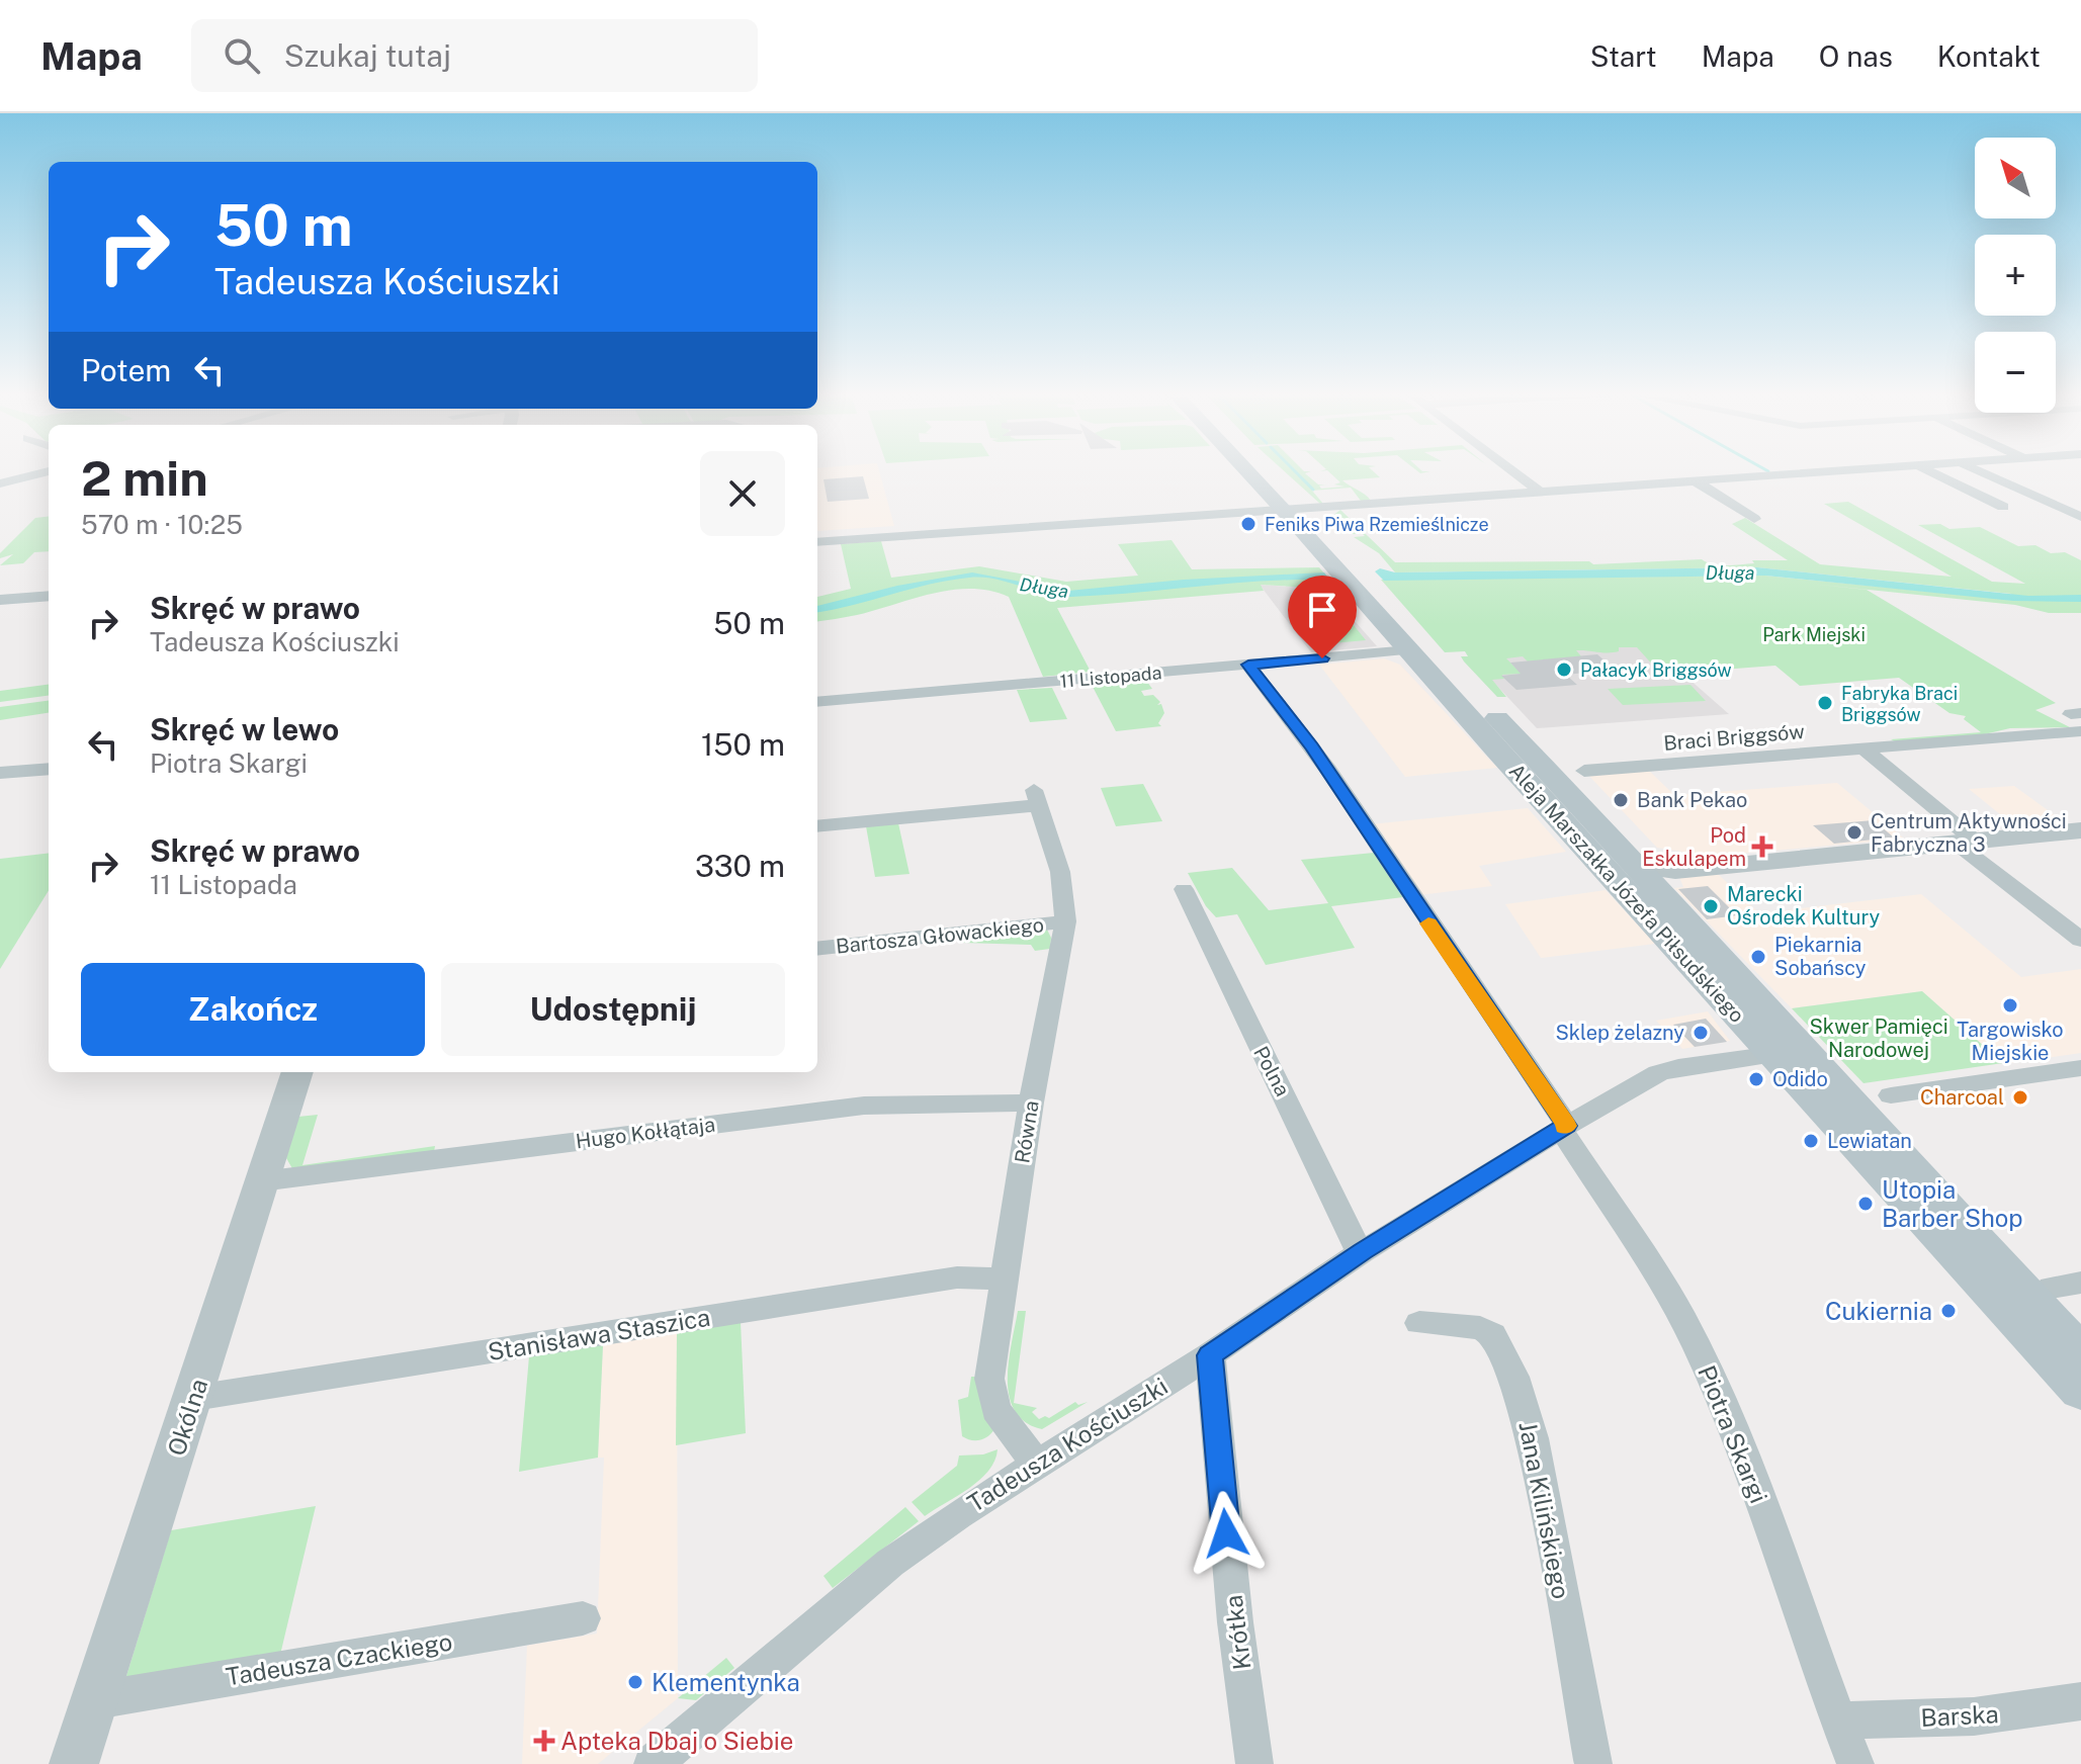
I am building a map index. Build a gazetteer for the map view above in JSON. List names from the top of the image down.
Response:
{
  "streets": {
    "main road": ["Aleja Marszałka Józefa Piłsudskiego"],
    "street": [
      "11 Listopada",
      "Braci Briggsów",
      "Bartosza Głowackiego",
      "Polna",
      "Równa",
      "Hugo Kołłątaja",
      "Stanisława Staszica",
      "Okólna",
      "Piotra Skargi",
      "Tadeusza Kościuszki",
      "Jana Kilińskiego",
      "Krótka",
      "Tadeusza Czackiego",
      "Barska"
    ]
  },
  "crossings": [
    ["11 Listopada", "Aleja Marszałka Józefa Piłsudskiego"],
    ["11 Listopada", "Piotra Skargi"],
    ["Aleja Marszałka Józefa Piłsudskiego", "Tadeusza Kościuszki"],
    ["Bartosza Głowackiego", "Równa"],
    ["Polna", "Tadeusza Kościuszki"],
    ["Równa", "Hugo Kołłątaja"],
    ["Równa", "Stanisława Staszica"],
    ["Równa", "Tadeusza Kościuszki"],
    ["Hugo Kołłątaja", "Okólna"],
    ["Stanisława Staszica", "Okólna"],
    ["Okólna", "Tadeusza Czackiego"],
    ["Piotra Skargi", "Tadeusza Kościuszki"],
    ["Piotra Skargi", "Barska"],
    ["Tadeusza Kościuszki", "Krótka"]
  ],
  "water": ["Długa"],
  "parks": ["Park Miejski", "Skwer Pamięci Narodowej"],
  "places": {
    "other": [
      "Feniks Piwa Rzemieślnicze",
      "Pałacyk Briggsów",
      "Fabryka Braci Briggsów",
      "Bank Pekao",
      "Centrum Aktywności Fabryczna 3",
      "Marecki Ośrodek Kultury",
      "Piekarnia Sobańscy",
      "Targowisko Miejskie",
      "Sklep żelazny",
      "Odido",
      "Charcoal",
      "Lewiatan",
      "Utopia Barber Shop",
      "Cukiernia",
      "Klementynka"
    ],
    "health": ["Pod Eskulapem", "Apteka Dbaj o Siebie"]
  },
  "north": "top left",
  "page": {
    "header": "Mapa",
    "search": "Szukaj tutaj",
    "nav": [
      "Start",
      "Mapa",
      "O nas",
      "Kontakt"
    ],
    "map_buttons": ["+", "−"],
    "turn": ["50 m", "Tadeusza Kościuszki"],
    "then": "Potem",
    "heading": ["2 min", "570 m · 10:25"],
    "list": [
      {
        "name": "Skręć w prawo",
        "note": "Tadeusza Kościuszki",
        "value": "50 m"
      },
      {
        "name": "Skręć w lewo",
        "note": "Piotra Skargi",
        "value": "150 m"
      },
      {
        "name": "Skręć w prawo",
        "note": "11 Listopada",
        "value": "330 m"
      }
    ],
    "buttons": ["Zakończ", "Udostępnij"]
  }
}
